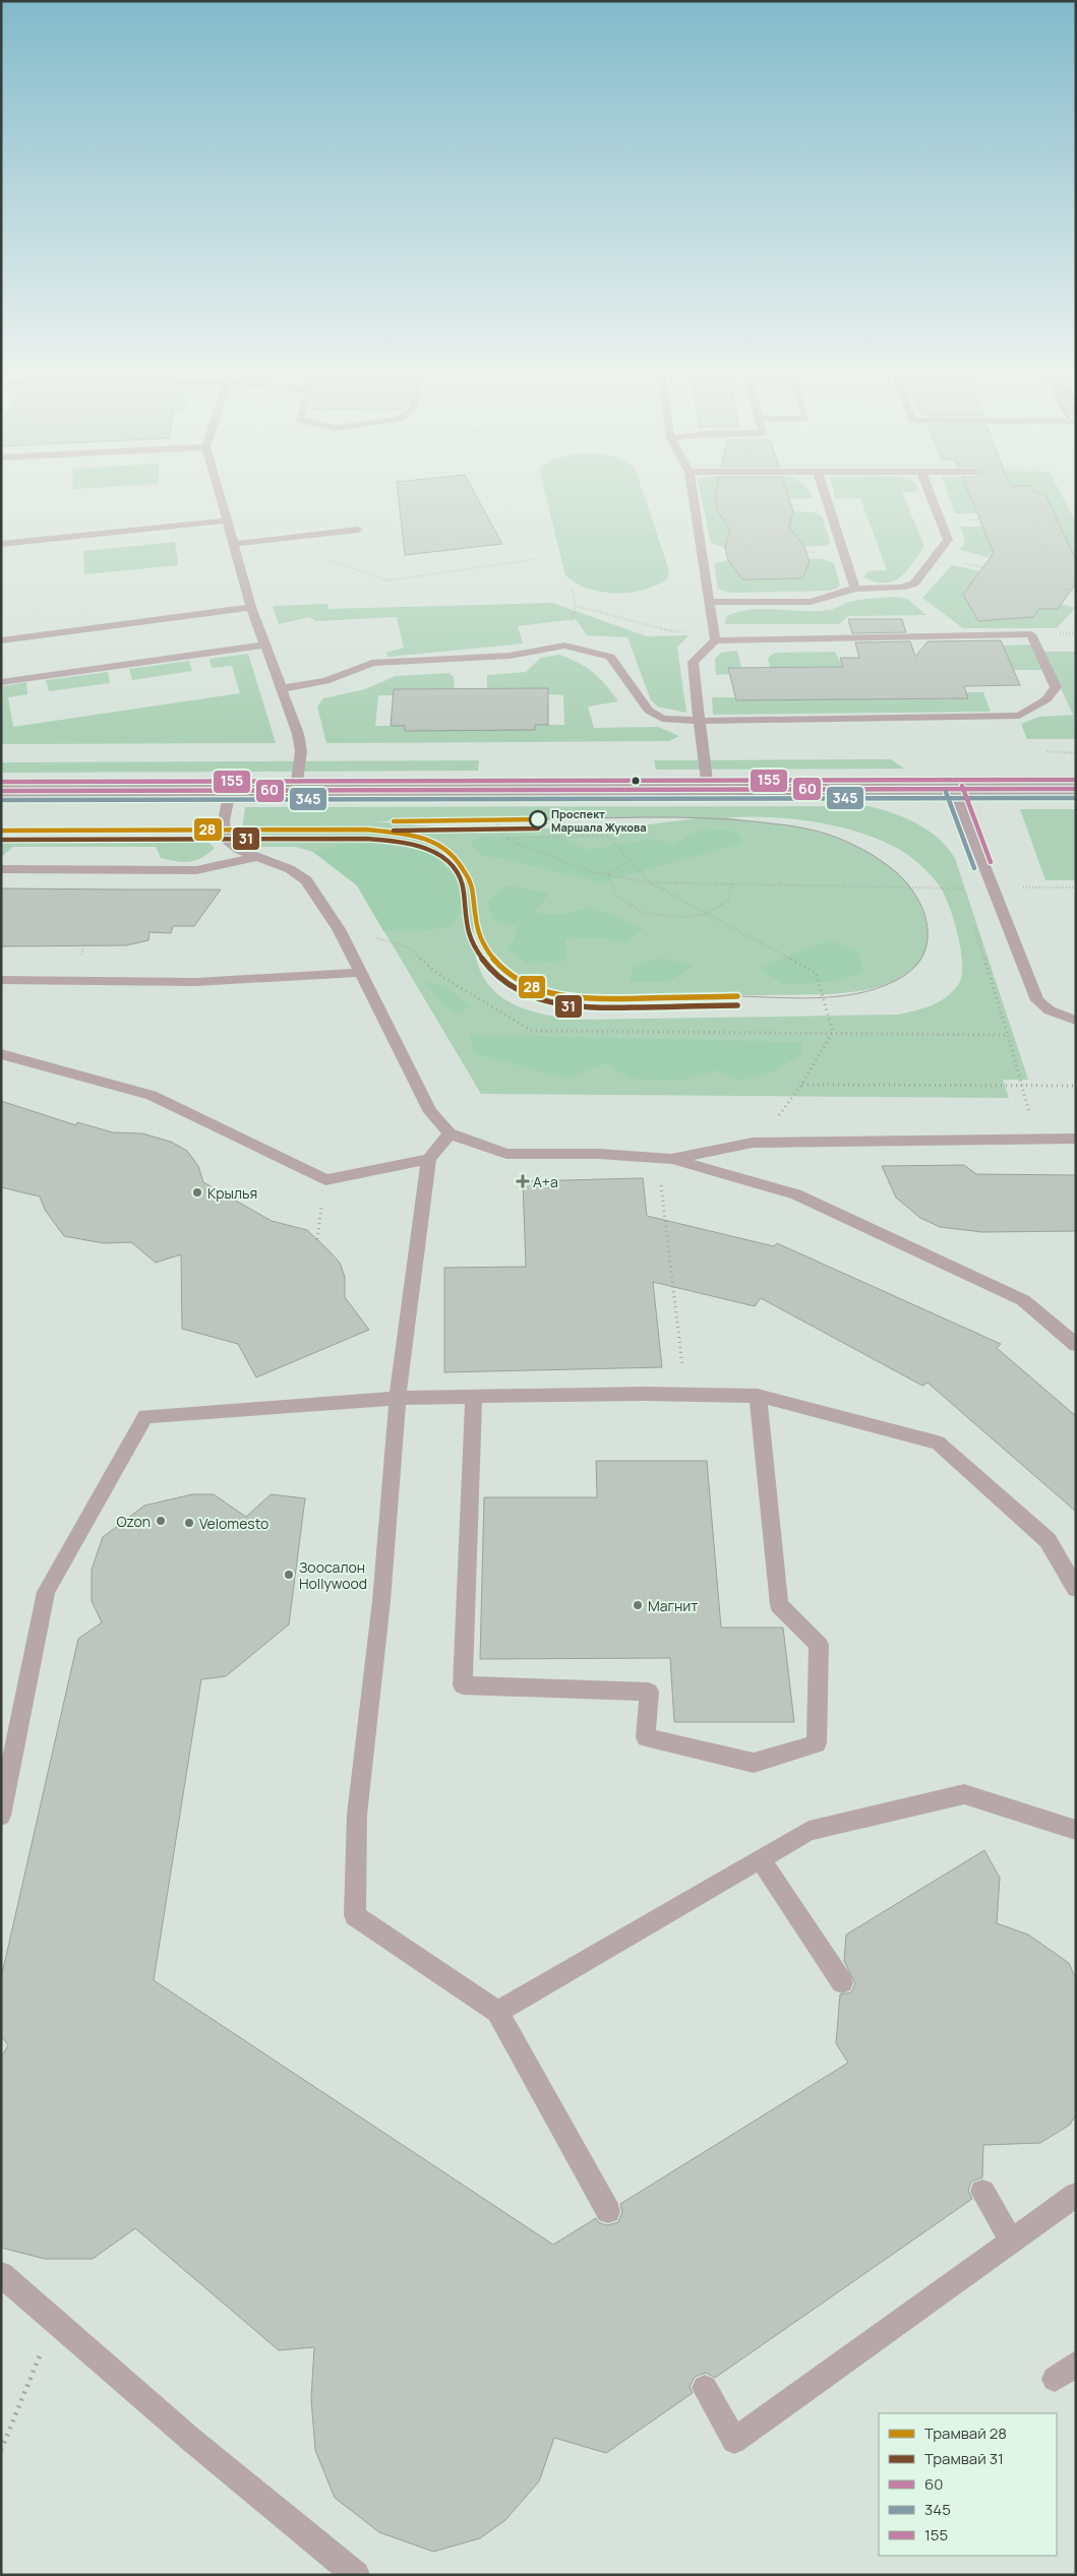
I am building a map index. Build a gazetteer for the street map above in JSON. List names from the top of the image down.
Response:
{
  "places": {
    "other": [
      "Проспект Маршала Жукова",
      "Крылья",
      "Ozon",
      "Velomesto",
      "Зоосалон Hollywood",
      "Магнит"
    ],
    "health": ["А+а"]
  },
  "lines": [
    "transit line 155",
    "transit line 60",
    "transit line 345",
    "tram line 28",
    "tram line 31"
  ],
  "legend": [
    "Трамвай 28",
    "Трамвай 31",
    "60",
    "345",
    "155"
  ]
}
